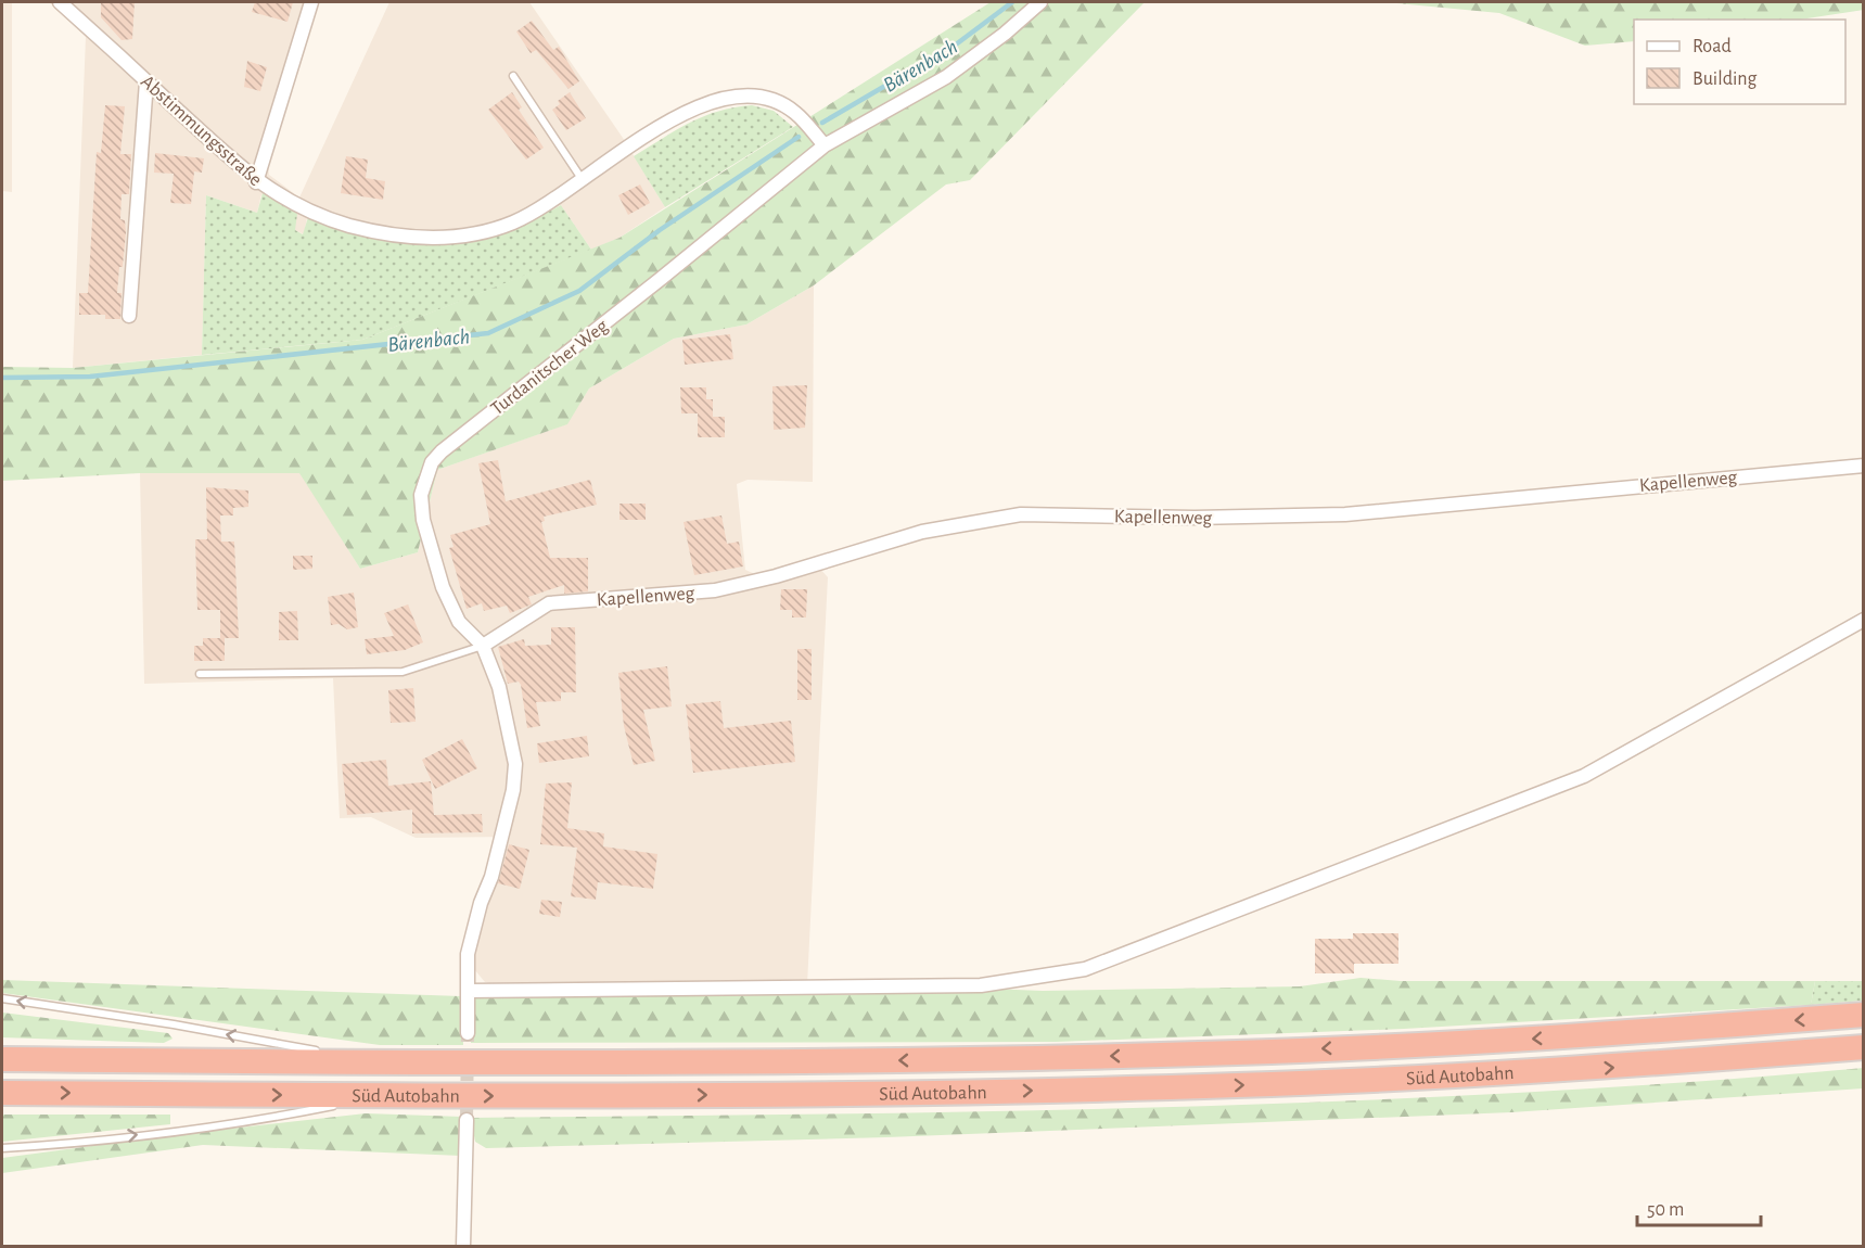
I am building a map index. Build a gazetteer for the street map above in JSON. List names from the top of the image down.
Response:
{
  "streets": {
    "highway": ["Süd Autobahn"],
    "street": ["Abstimmungsstraße", "Turdanitscher Weg", "Kapellenweg"]
  },
  "crossings": [
    ["Abstimmungsstraße", "Turdanitscher Weg"],
    ["Turdanitscher Weg", "Kapellenweg"]
  ],
  "water": ["Bärenbach"],
  "legend": ["Road", "Building"],
  "scale_bar": "50 m"
}
